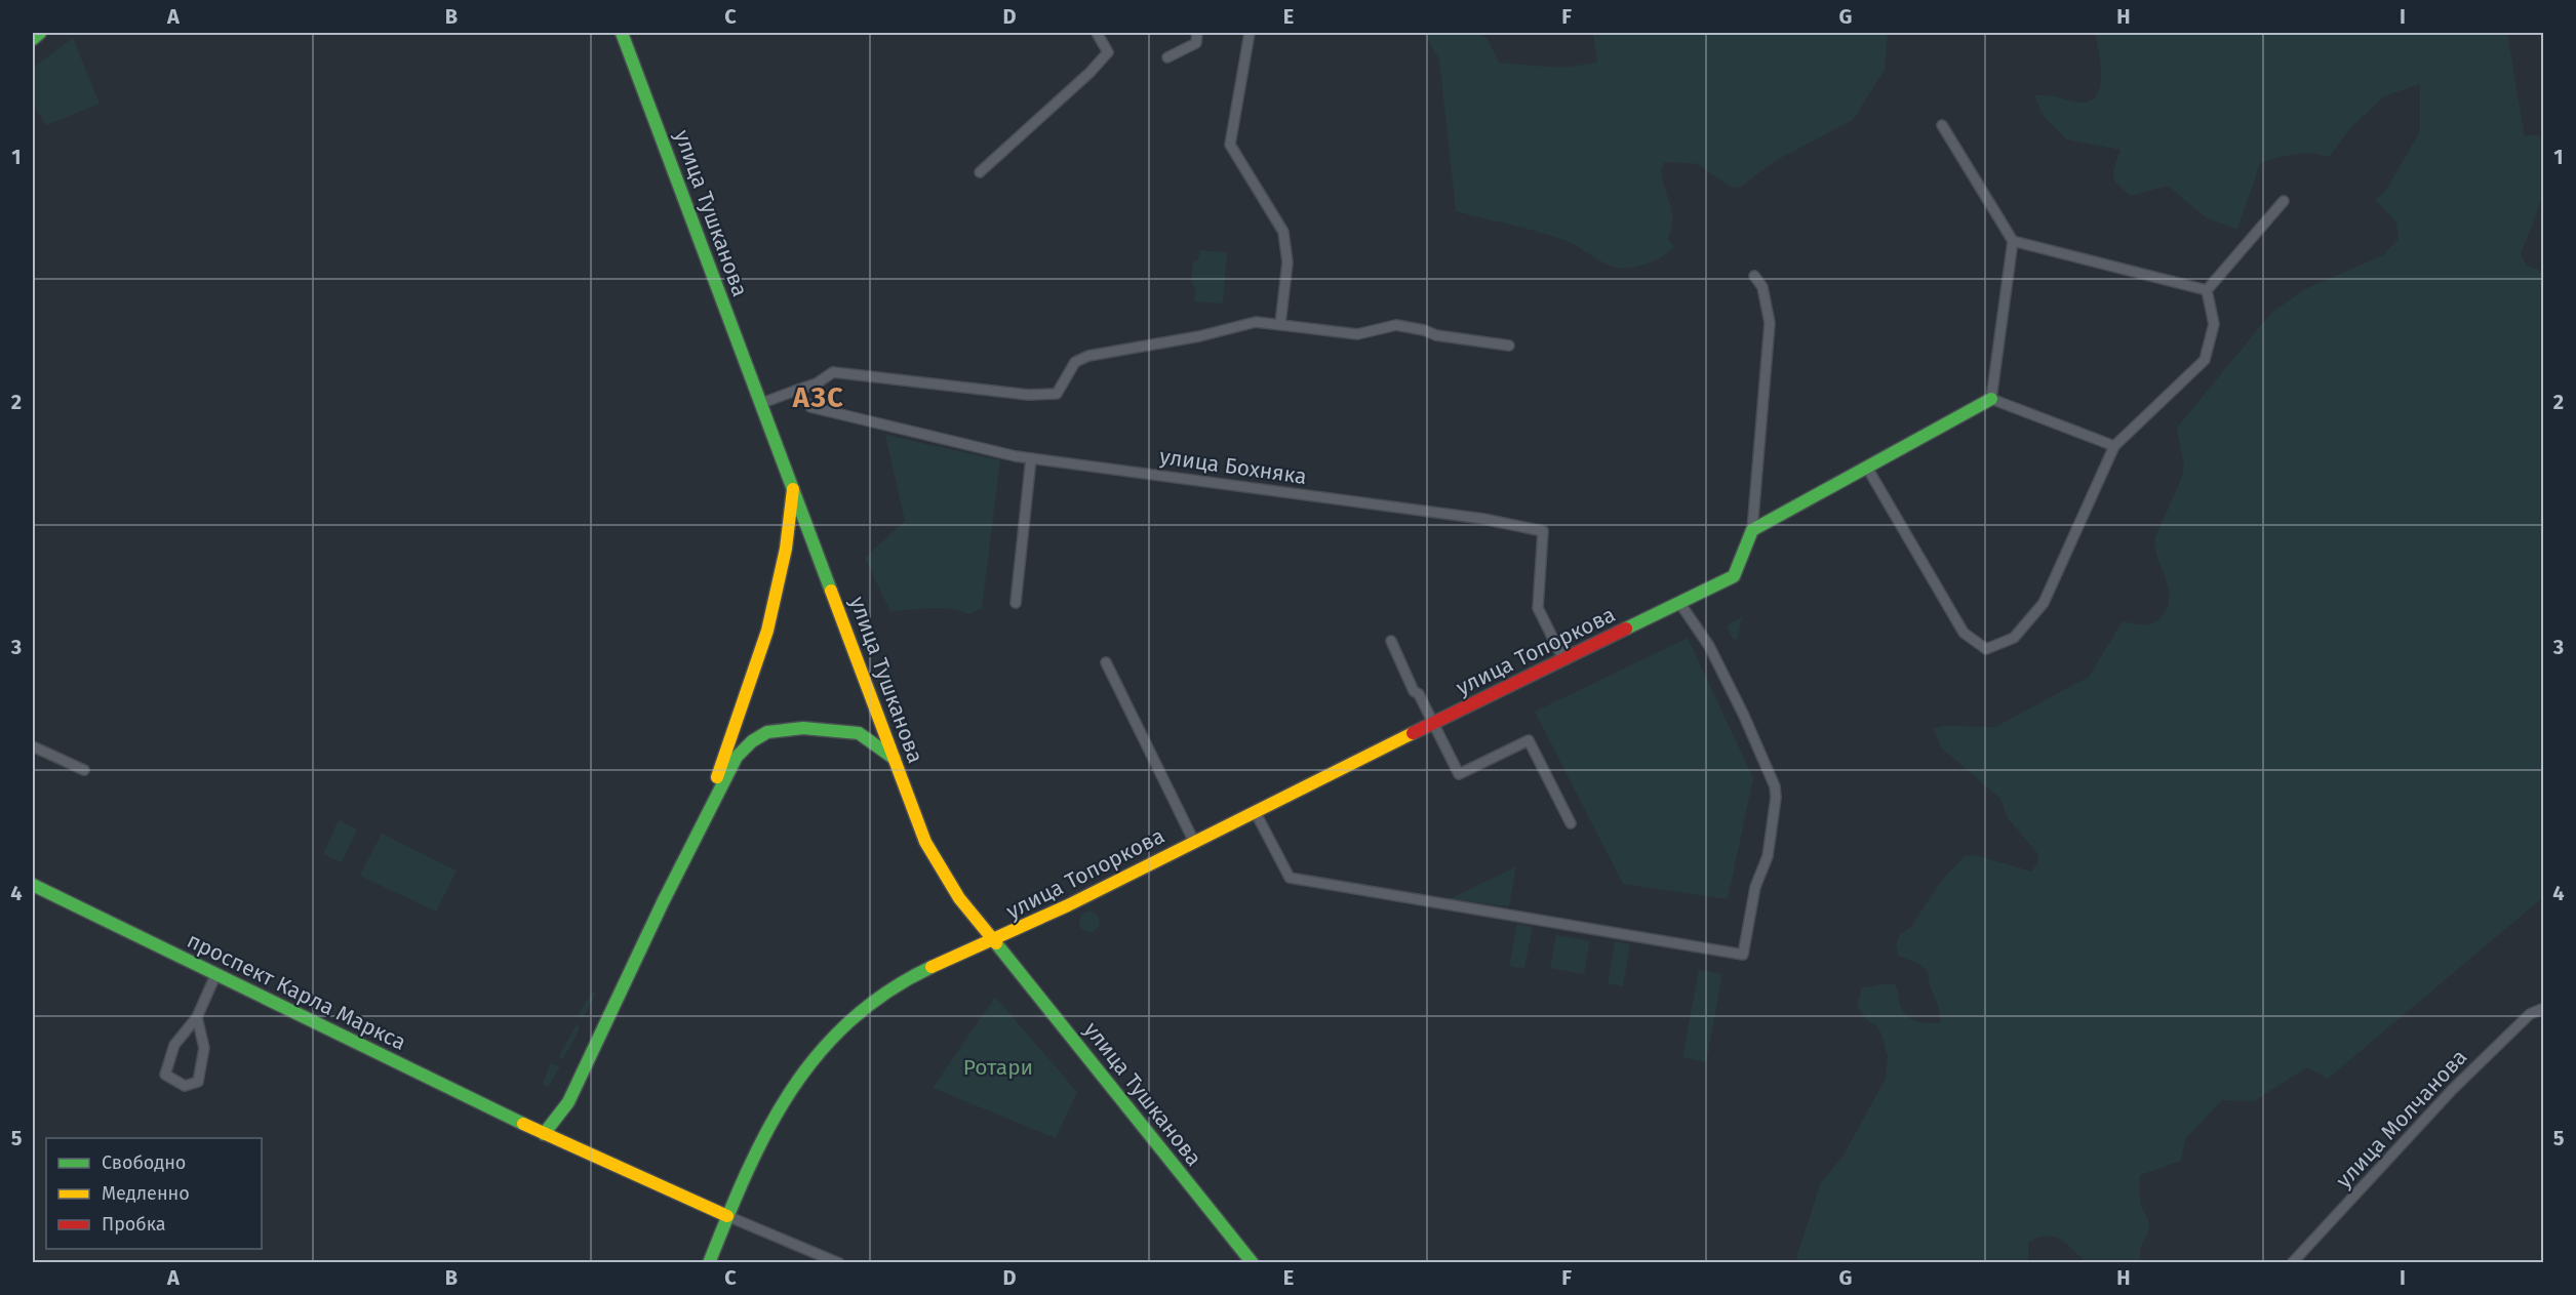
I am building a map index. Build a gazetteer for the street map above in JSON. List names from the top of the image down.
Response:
{
  "streets": {
    "main road": ["улица Тушканова", "улица Топоркова", "проспект Карла Маркса"],
    "street": ["улица Бохняка", "улица Молчанова"]
  },
  "crossings": [
    ["улица Тушканова", "улица Топоркова"],
    ["улица Бохняка", "улица Топоркова"],
    ["улица Топоркова", "проспект Карла Маркса"]
  ],
  "districts": ["АЗС"],
  "parks": ["Ротари"],
  "legend": ["Свободно", "Медленно", "Пробка"],
  "grid": {
    "columns": [
      "A",
      "B",
      "C",
      "D",
      "E",
      "F",
      "G",
      "H",
      "I"
    ],
    "rows": [
      "1",
      "2",
      "3",
      "4",
      "5"
    ]
  }
}
